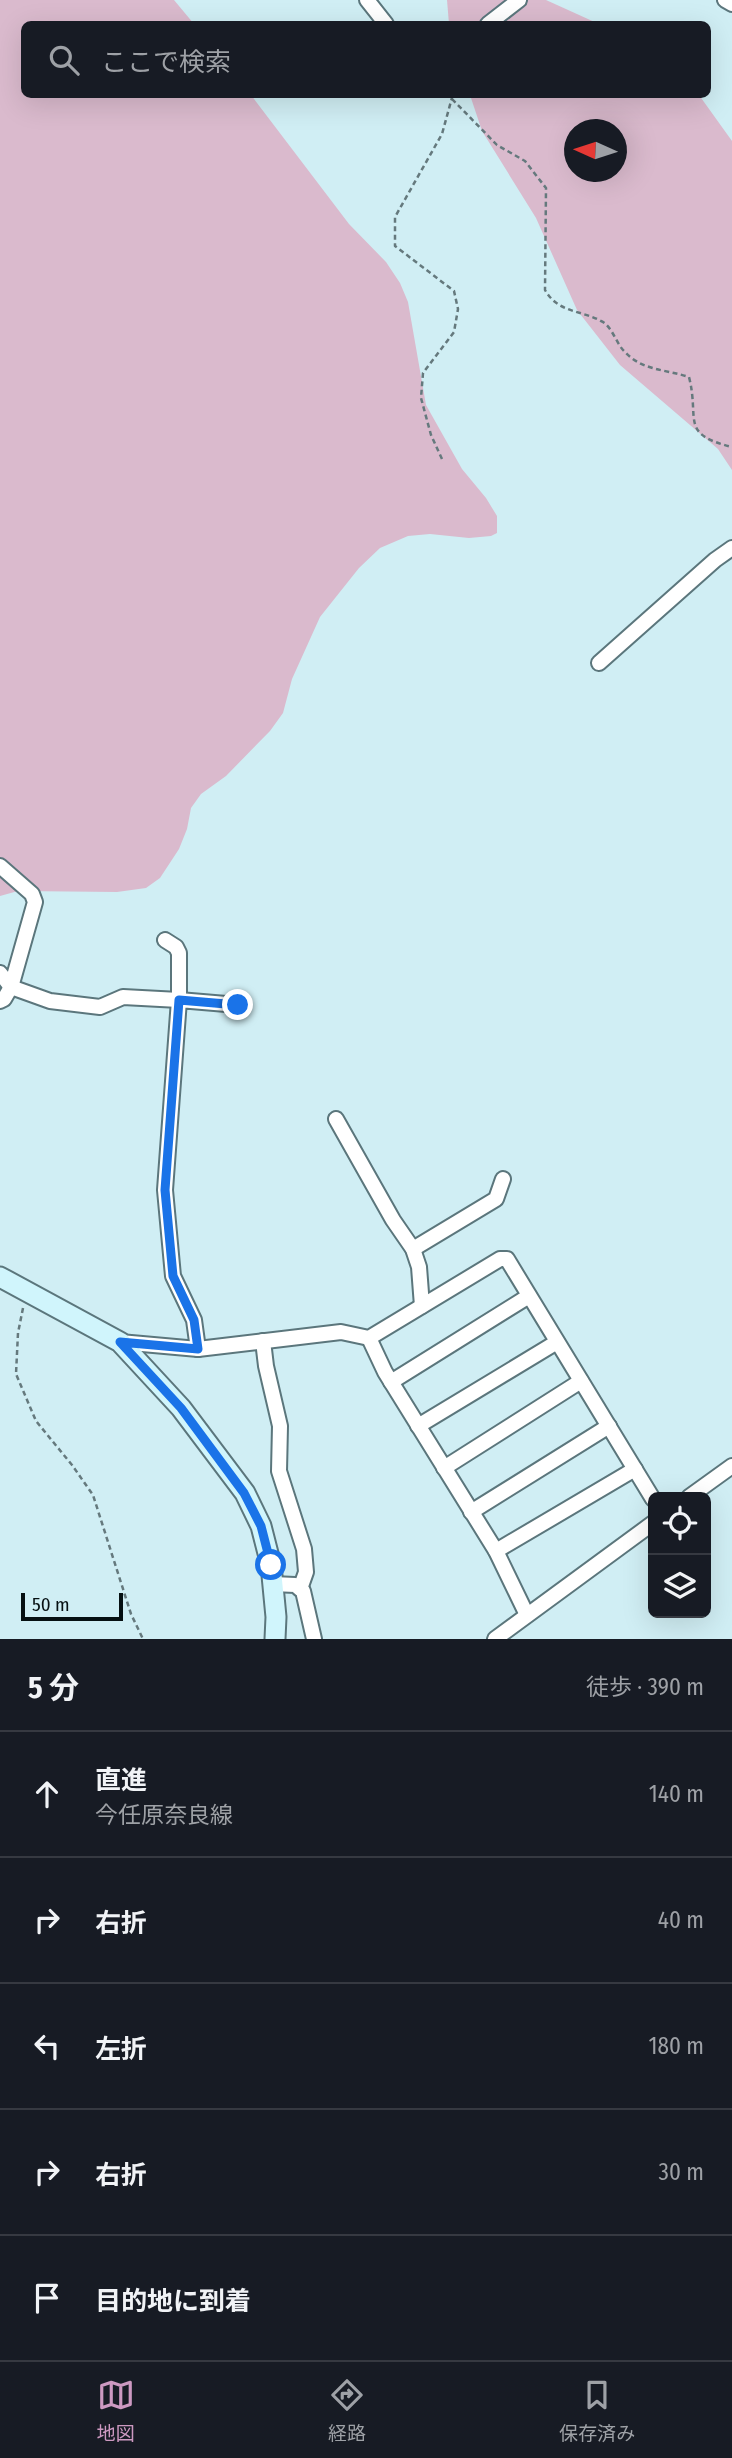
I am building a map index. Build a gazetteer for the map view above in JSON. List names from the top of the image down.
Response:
{
  "scale_bar": "50 m",
  "north": "left",
  "page": {
    "search": "ここで検索",
    "scale": "50 m",
    "heading": ["5 分", "徒歩 · 390 m"],
    "list": [
      ["直進", "今任原奈良線", "140 m"],
      ["右折", "40 m"],
      ["左折", "180 m"],
      ["右折", "30 m"],
      "目的地に到着"
    ],
    "nav": ["地図", "経路", "保存済み"]
  }
}
